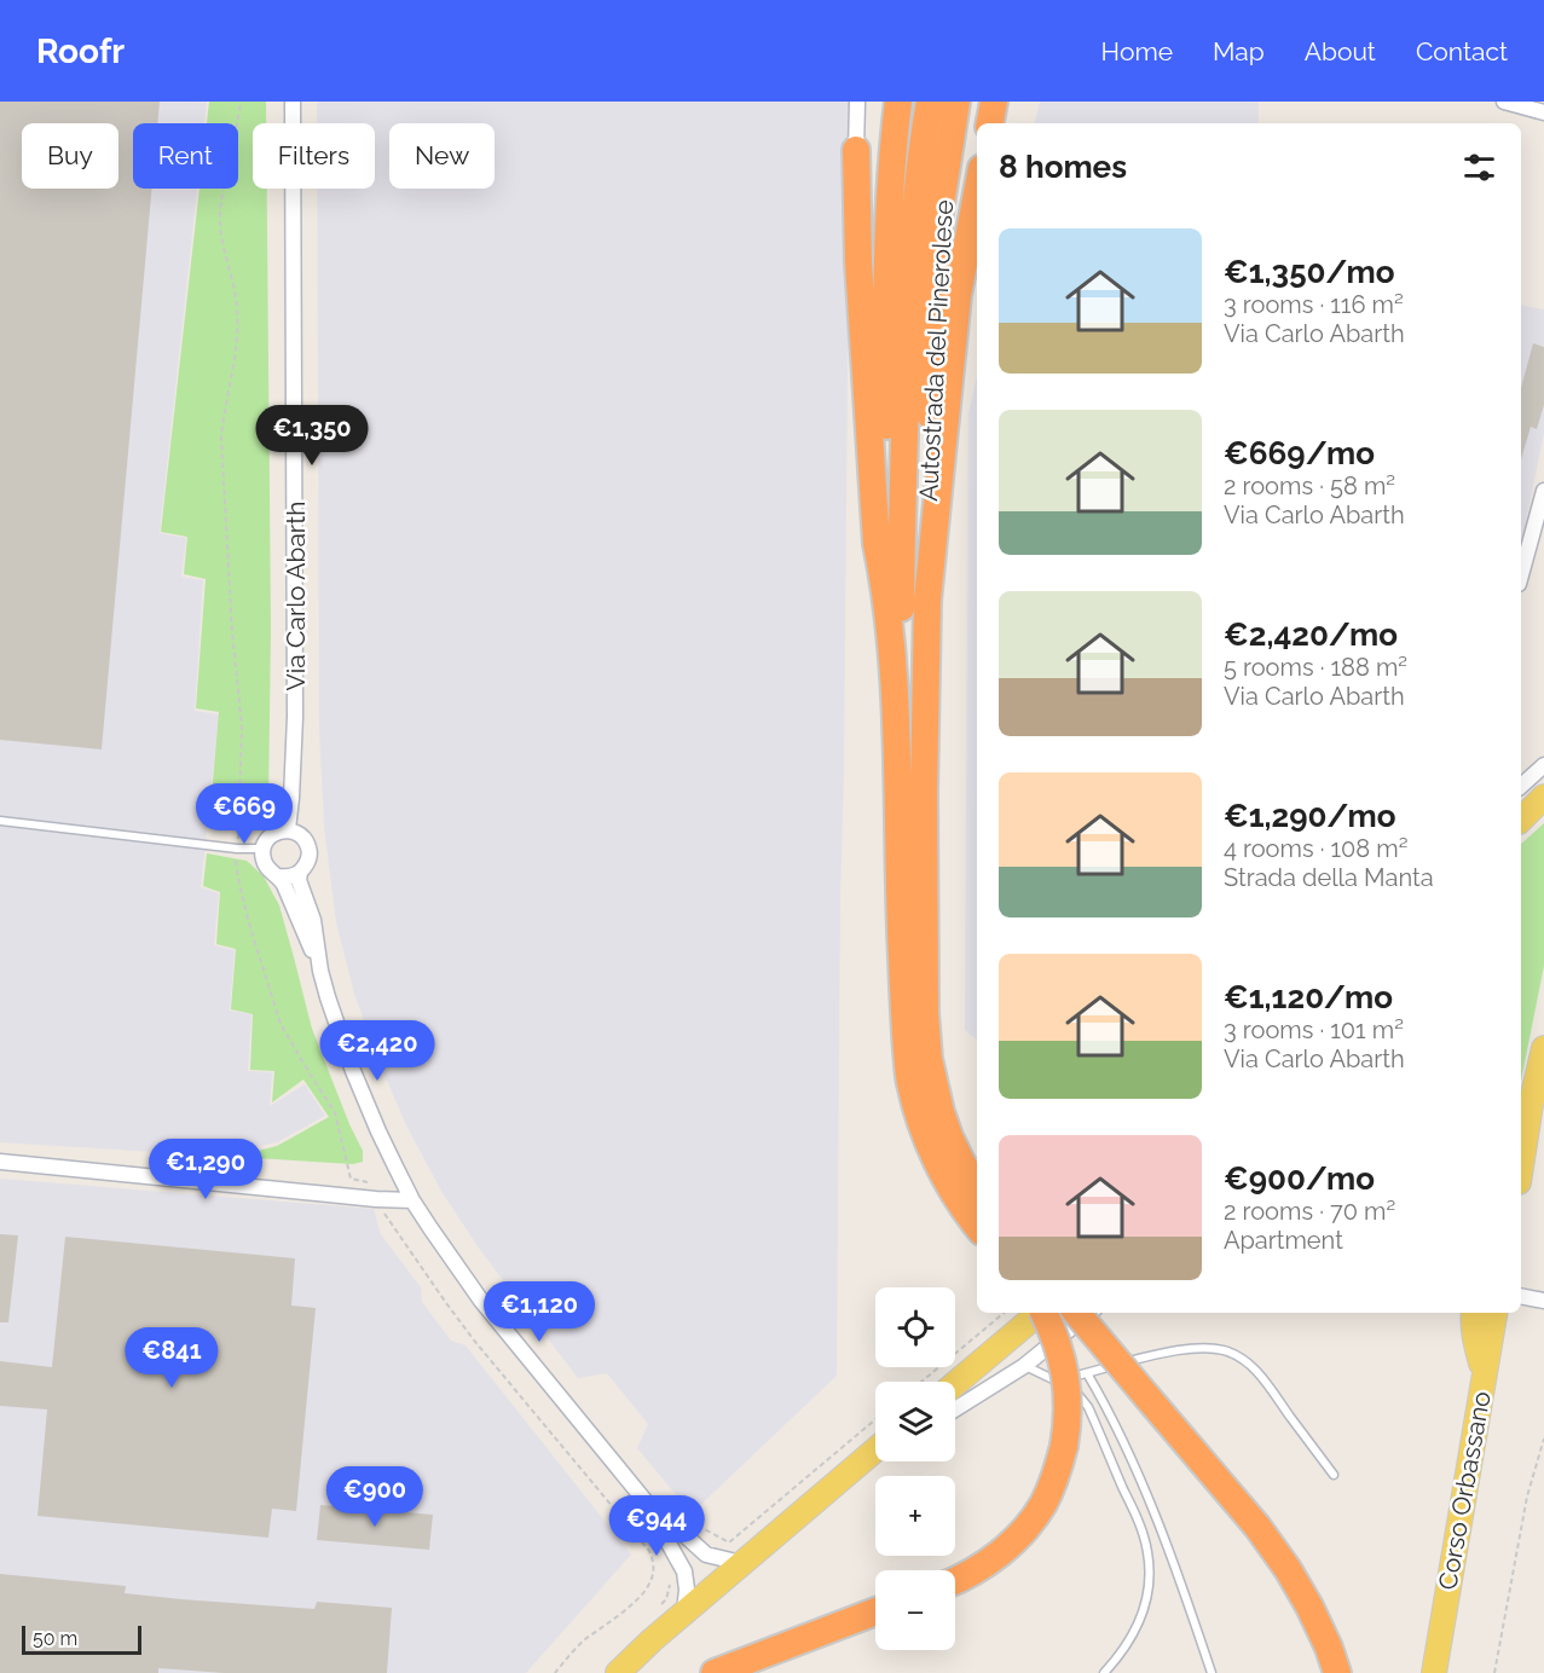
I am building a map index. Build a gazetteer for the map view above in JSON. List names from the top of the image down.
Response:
{
  "streets": {
    "highway": ["Autostrada del Pinerolese"],
    "main road": ["Corso Orbassano"],
    "street": ["Via Carlo Abarth"]
  },
  "scale_bar": "50 m",
  "page": {
    "header": "Roofr",
    "nav": [
      "Home",
      "Map",
      "About",
      "Contact"
    ],
    "chip": [
      "Buy",
      "Rent",
      "Filters",
      "New"
    ],
    "heading": "8 homes",
    "list": [
      {
        "name": "€1,350/mo",
        "note": "3 rooms · 116 m² · Via Carlo Abarth"
      },
      {
        "name": "€669/mo",
        "note": "2 rooms · 58 m² · Via Carlo Abarth"
      },
      {
        "name": "€2,420/mo",
        "note": "5 rooms · 188 m² · Via Carlo Abarth"
      },
      {
        "name": "€1,290/mo",
        "note": "4 rooms · 108 m² · Strada della Manta"
      },
      {
        "name": "€1,120/mo",
        "note": "3 rooms · 101 m² · Via Carlo Abarth"
      },
      {
        "name": "€900/mo",
        "note": "2 rooms · 70 m² · Apartment"
      }
    ],
    "price": [
      "€1,350",
      "€669",
      "€2,420",
      "€1,290",
      "€1,120",
      "€841",
      "€900",
      "€944"
    ],
    "map_buttons": ["+", "−"],
    "scale": "50 m"
  }
}
